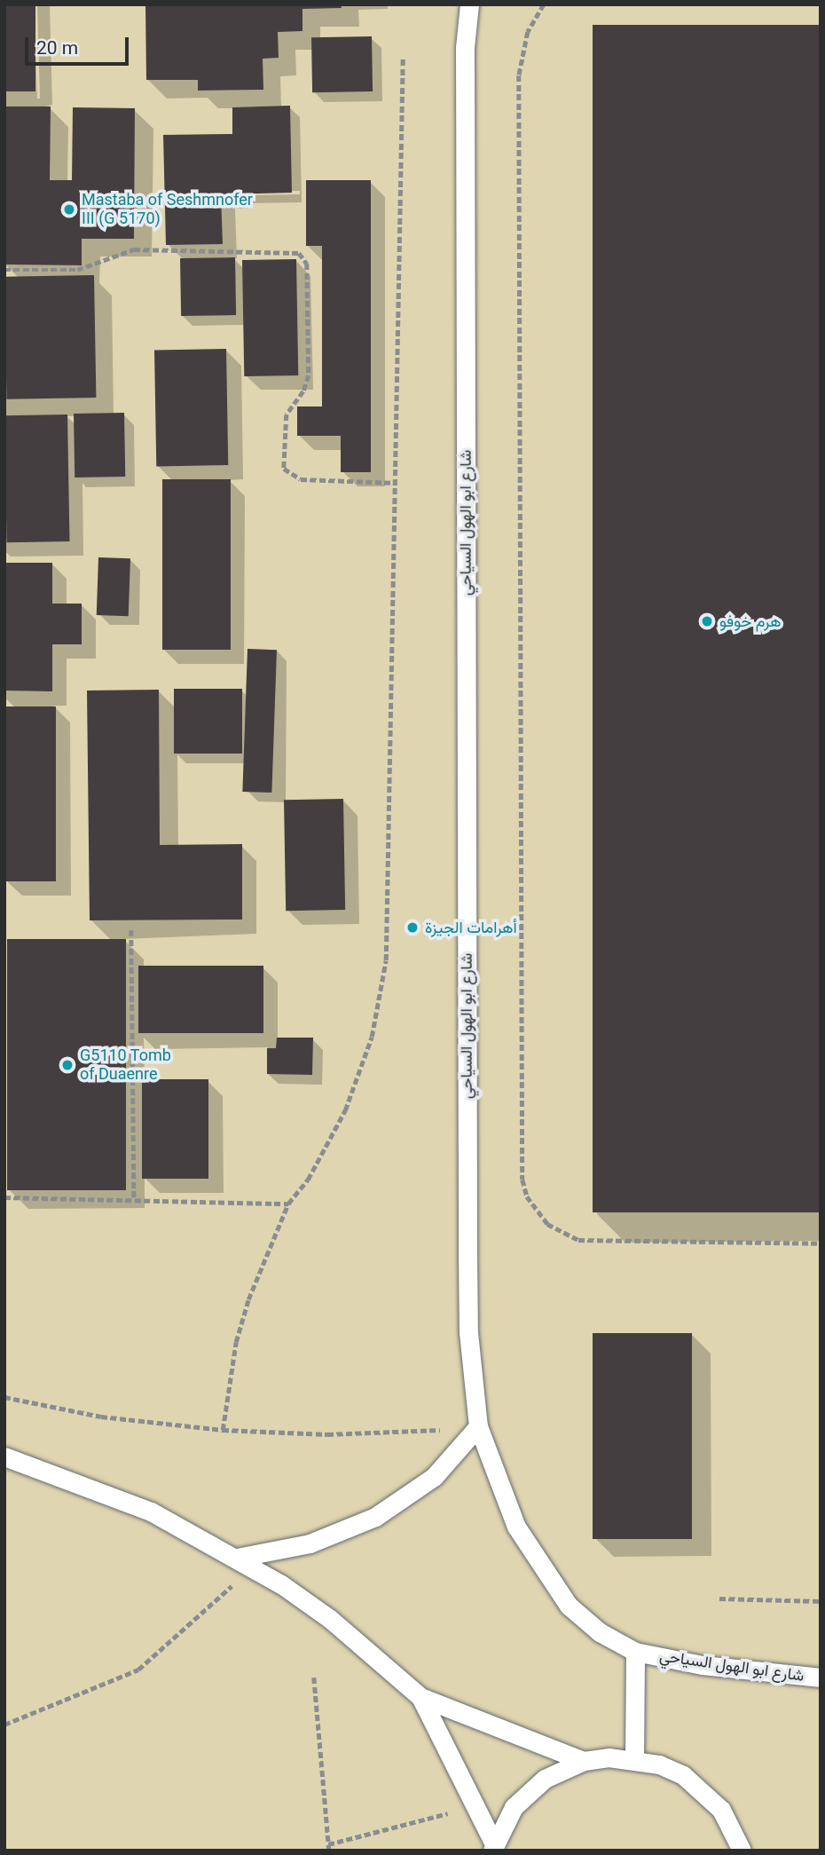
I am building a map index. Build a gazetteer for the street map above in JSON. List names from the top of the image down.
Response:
{
  "streets": {
    "lane": ["شارع ابو الهول السياحي"]
  },
  "places": [
    "Mastaba of Seshmnofer III (G 5170)",
    "هرم خوفو",
    "أهرامات الجيزة",
    "G5110 Tomb of Duaenre"
  ],
  "scale_bar": "20 m"
}
